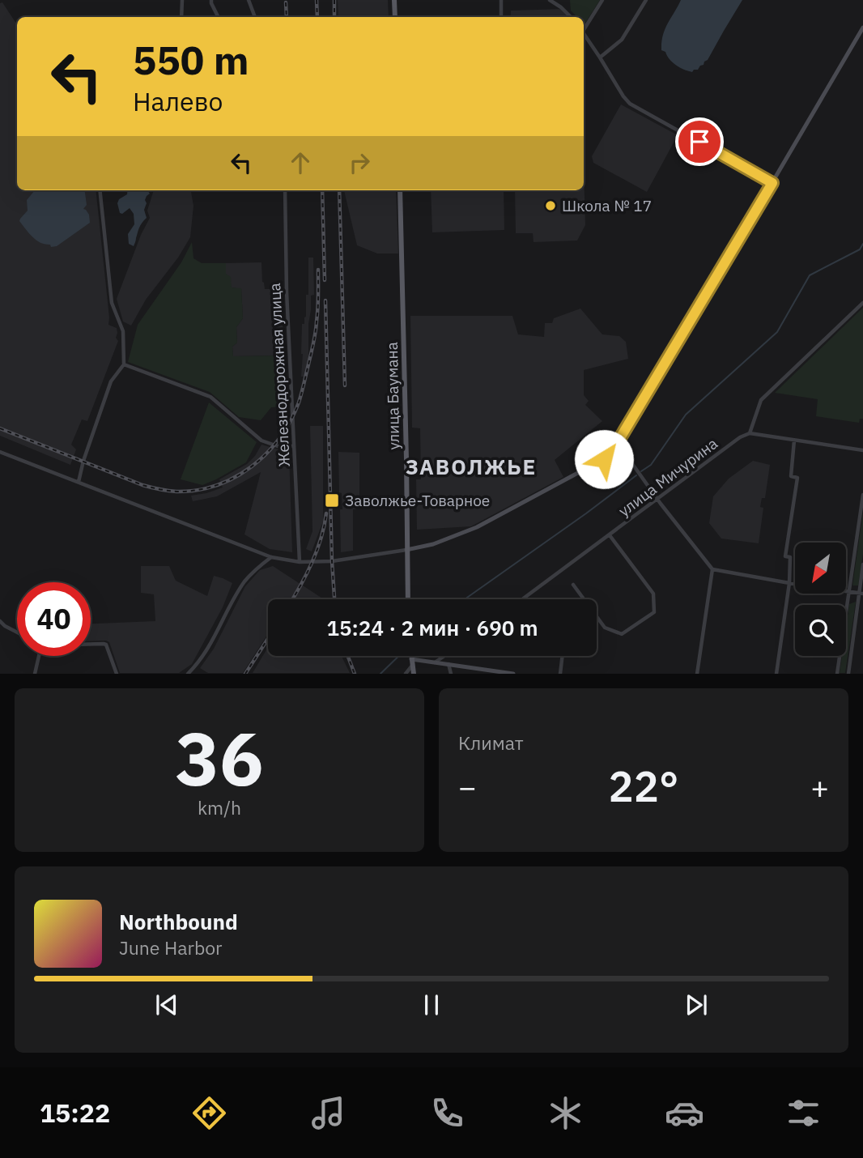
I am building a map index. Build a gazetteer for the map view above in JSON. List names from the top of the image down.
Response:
{
  "streets": {
    "main road": ["улица Баумана"],
    "street": ["Железнодорожная улица", "улица Мичурина"]
  },
  "districts": ["ЗАВОЛЖЬЕ"],
  "places": {
    "other": ["Школа № 17"],
    "transit": ["Заволжье-Товарное"]
  },
  "north": "bottom left",
  "page": {
    "turn": ["550 m", "Налево"],
    "limit": "40",
    "trip": "15:24 · 2 мин · 690 m",
    "tile": [
      ["36", "km/h"],
      "Климат"
    ],
    "heat": ["−", "22°", "+"],
    "song": ["Northbound", "June Harbor"],
    "tabs": "15:22"
  }
}
